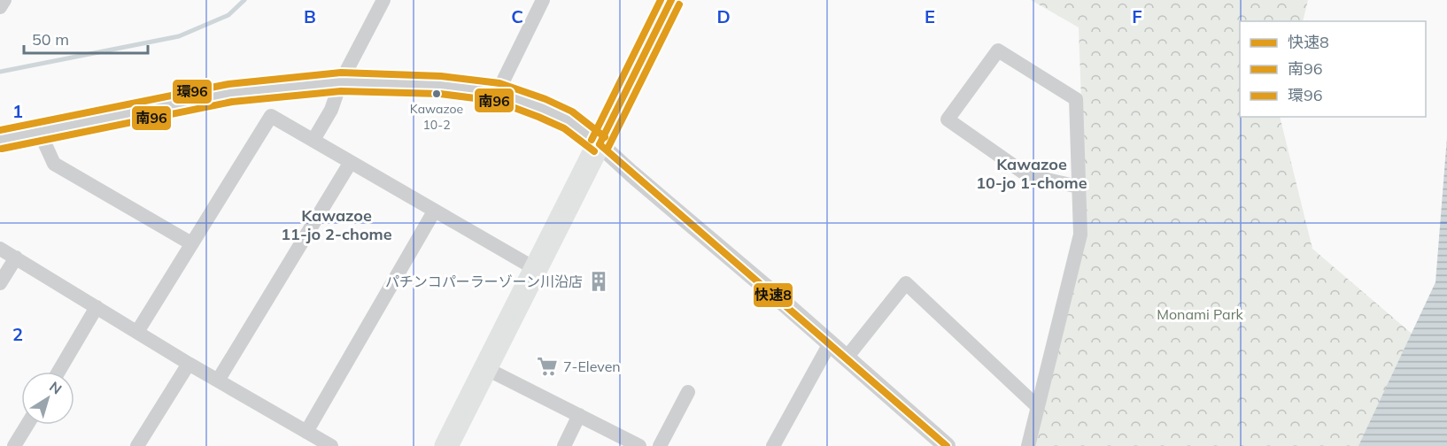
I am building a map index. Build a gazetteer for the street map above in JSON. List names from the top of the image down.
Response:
{
  "districts": ["Kawazoe 10-jo 1-chome", "Kawazoe 11-jo 2-chome"],
  "parks": ["Monami Park"],
  "places": {
    "other": ["Kawazoe 10-2"],
    "building": ["パチンコパーラーゾーン川沿店"],
    "supermarket": ["7-Eleven"]
  },
  "lines": ["transit line 快速8", "transit line 環96", "transit line 南96"],
  "legend": ["快速8", "南96", "環96"],
  "scale_bar": "50 m",
  "north": "top right",
  "grid": {
    "columns": [
      "B",
      "C",
      "D",
      "E",
      "F"
    ],
    "rows": ["1", "2"]
  }
}
